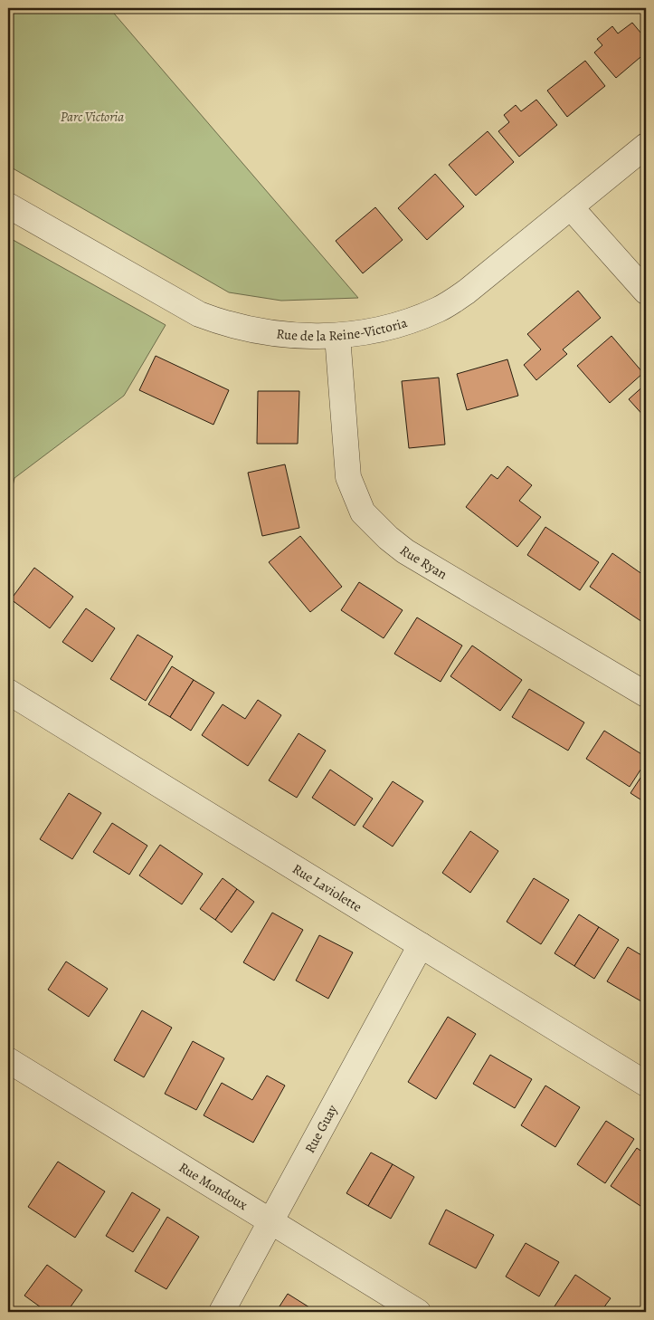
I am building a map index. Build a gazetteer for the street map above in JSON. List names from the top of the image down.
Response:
{
  "streets": {
    "street": [
      "Rue de la Reine-Victoria",
      "Rue Ryan",
      "Rue Laviolette",
      "Rue Guay",
      "Rue Mondoux"
    ]
  },
  "crossings": [
    ["Rue de la Reine-Victoria", "Rue Ryan"],
    ["Rue Laviolette", "Rue Guay"],
    ["Rue Guay", "Rue Mondoux"]
  ],
  "parks": ["Parc Victoria"]
}
